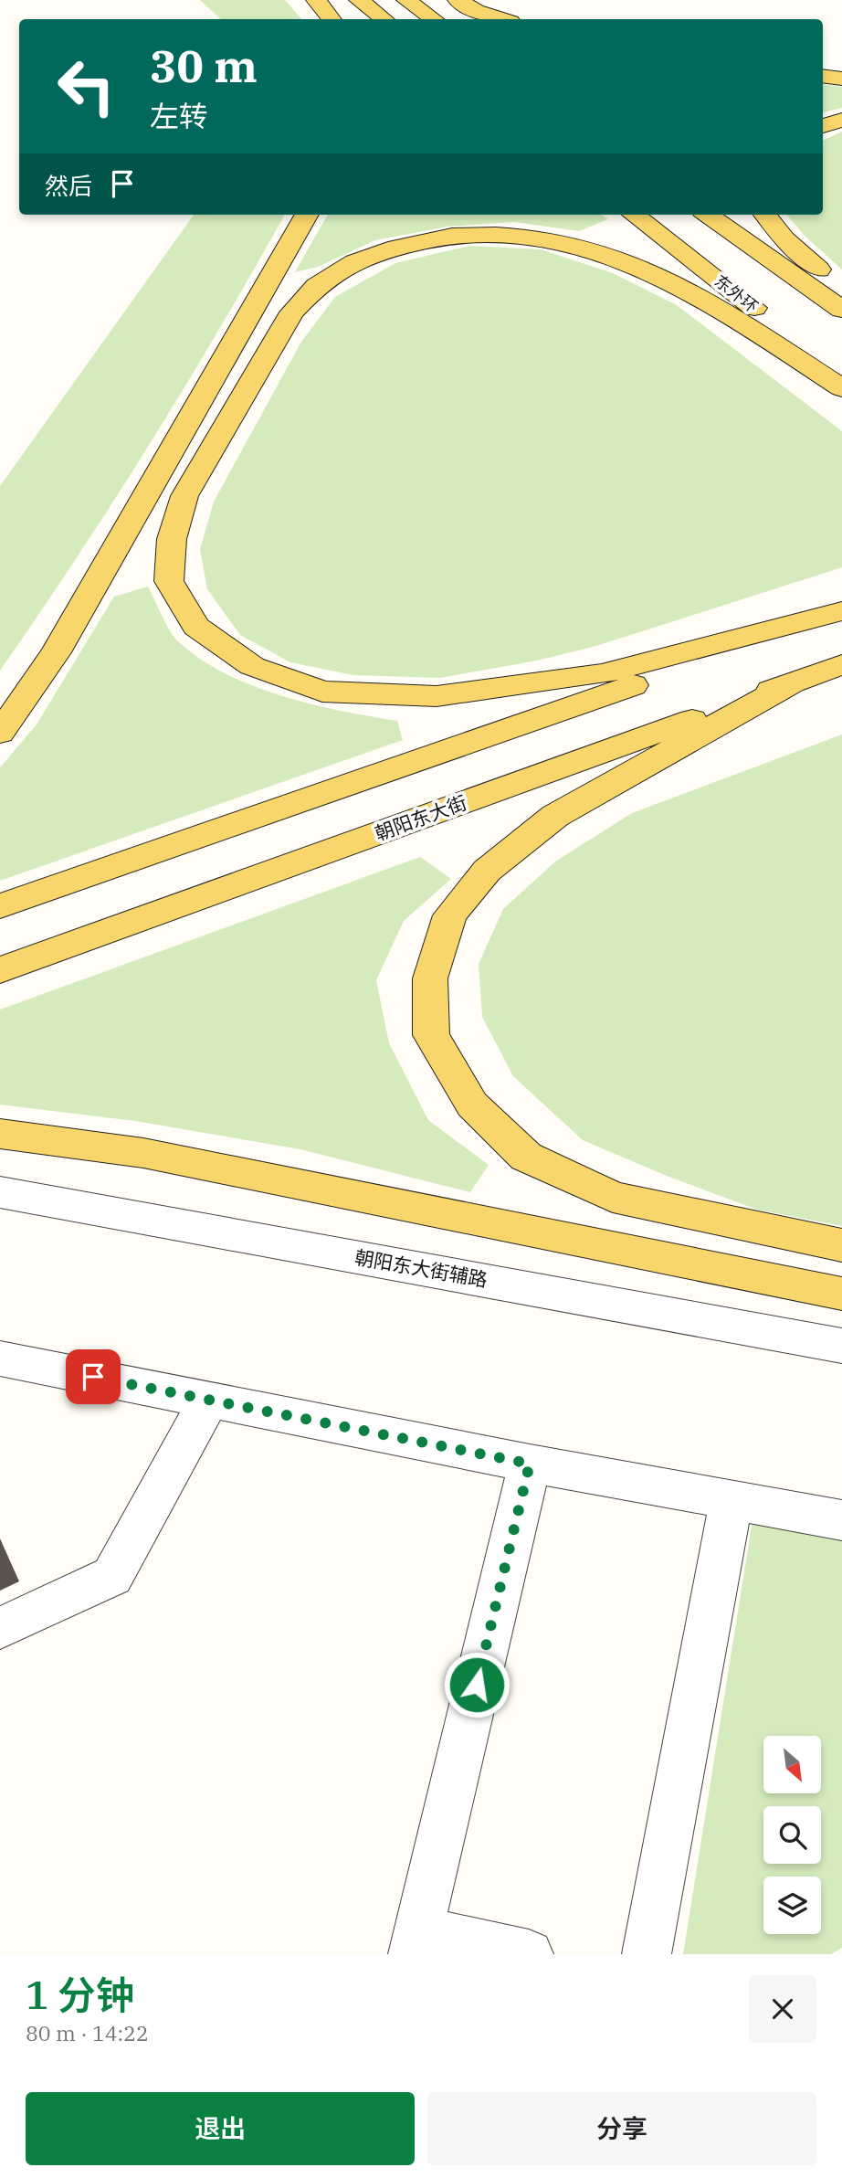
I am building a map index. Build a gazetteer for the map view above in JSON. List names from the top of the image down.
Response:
{
  "streets": {
    "main road": ["东外环", "朝阳东大街"],
    "street": ["朝阳东大街辅路"]
  },
  "north": "bottom right",
  "page": {
    "turn": ["30 m", "左转"],
    "then": "然后",
    "heading": ["1 分钟", "80 m · 14:22"],
    "buttons": ["退出", "分享"]
  }
}
